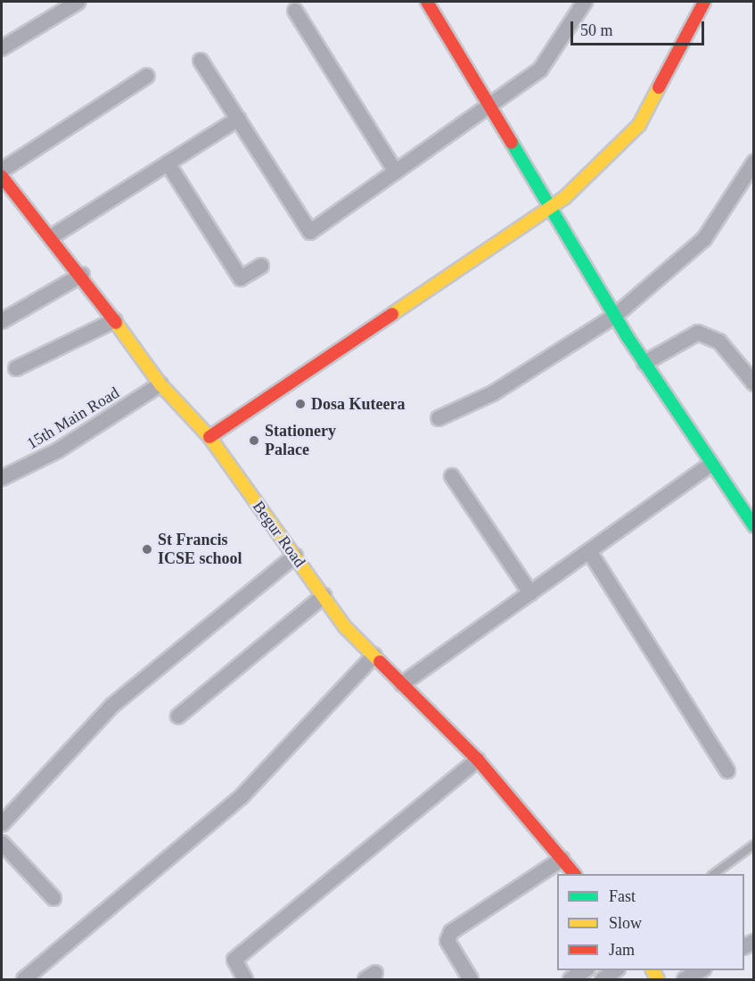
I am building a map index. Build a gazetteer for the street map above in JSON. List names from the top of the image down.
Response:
{
  "streets": {
    "street": ["15th Main Road", "Begur Road"]
  },
  "crossings": [
    ["15th Main Road", "Begur Road"]
  ],
  "places": ["Dosa Kuteera", "Stationery Palace", "St Francis ICSE school"],
  "legend": ["Fast", "Slow", "Jam"],
  "scale_bar": "50 m"
}
